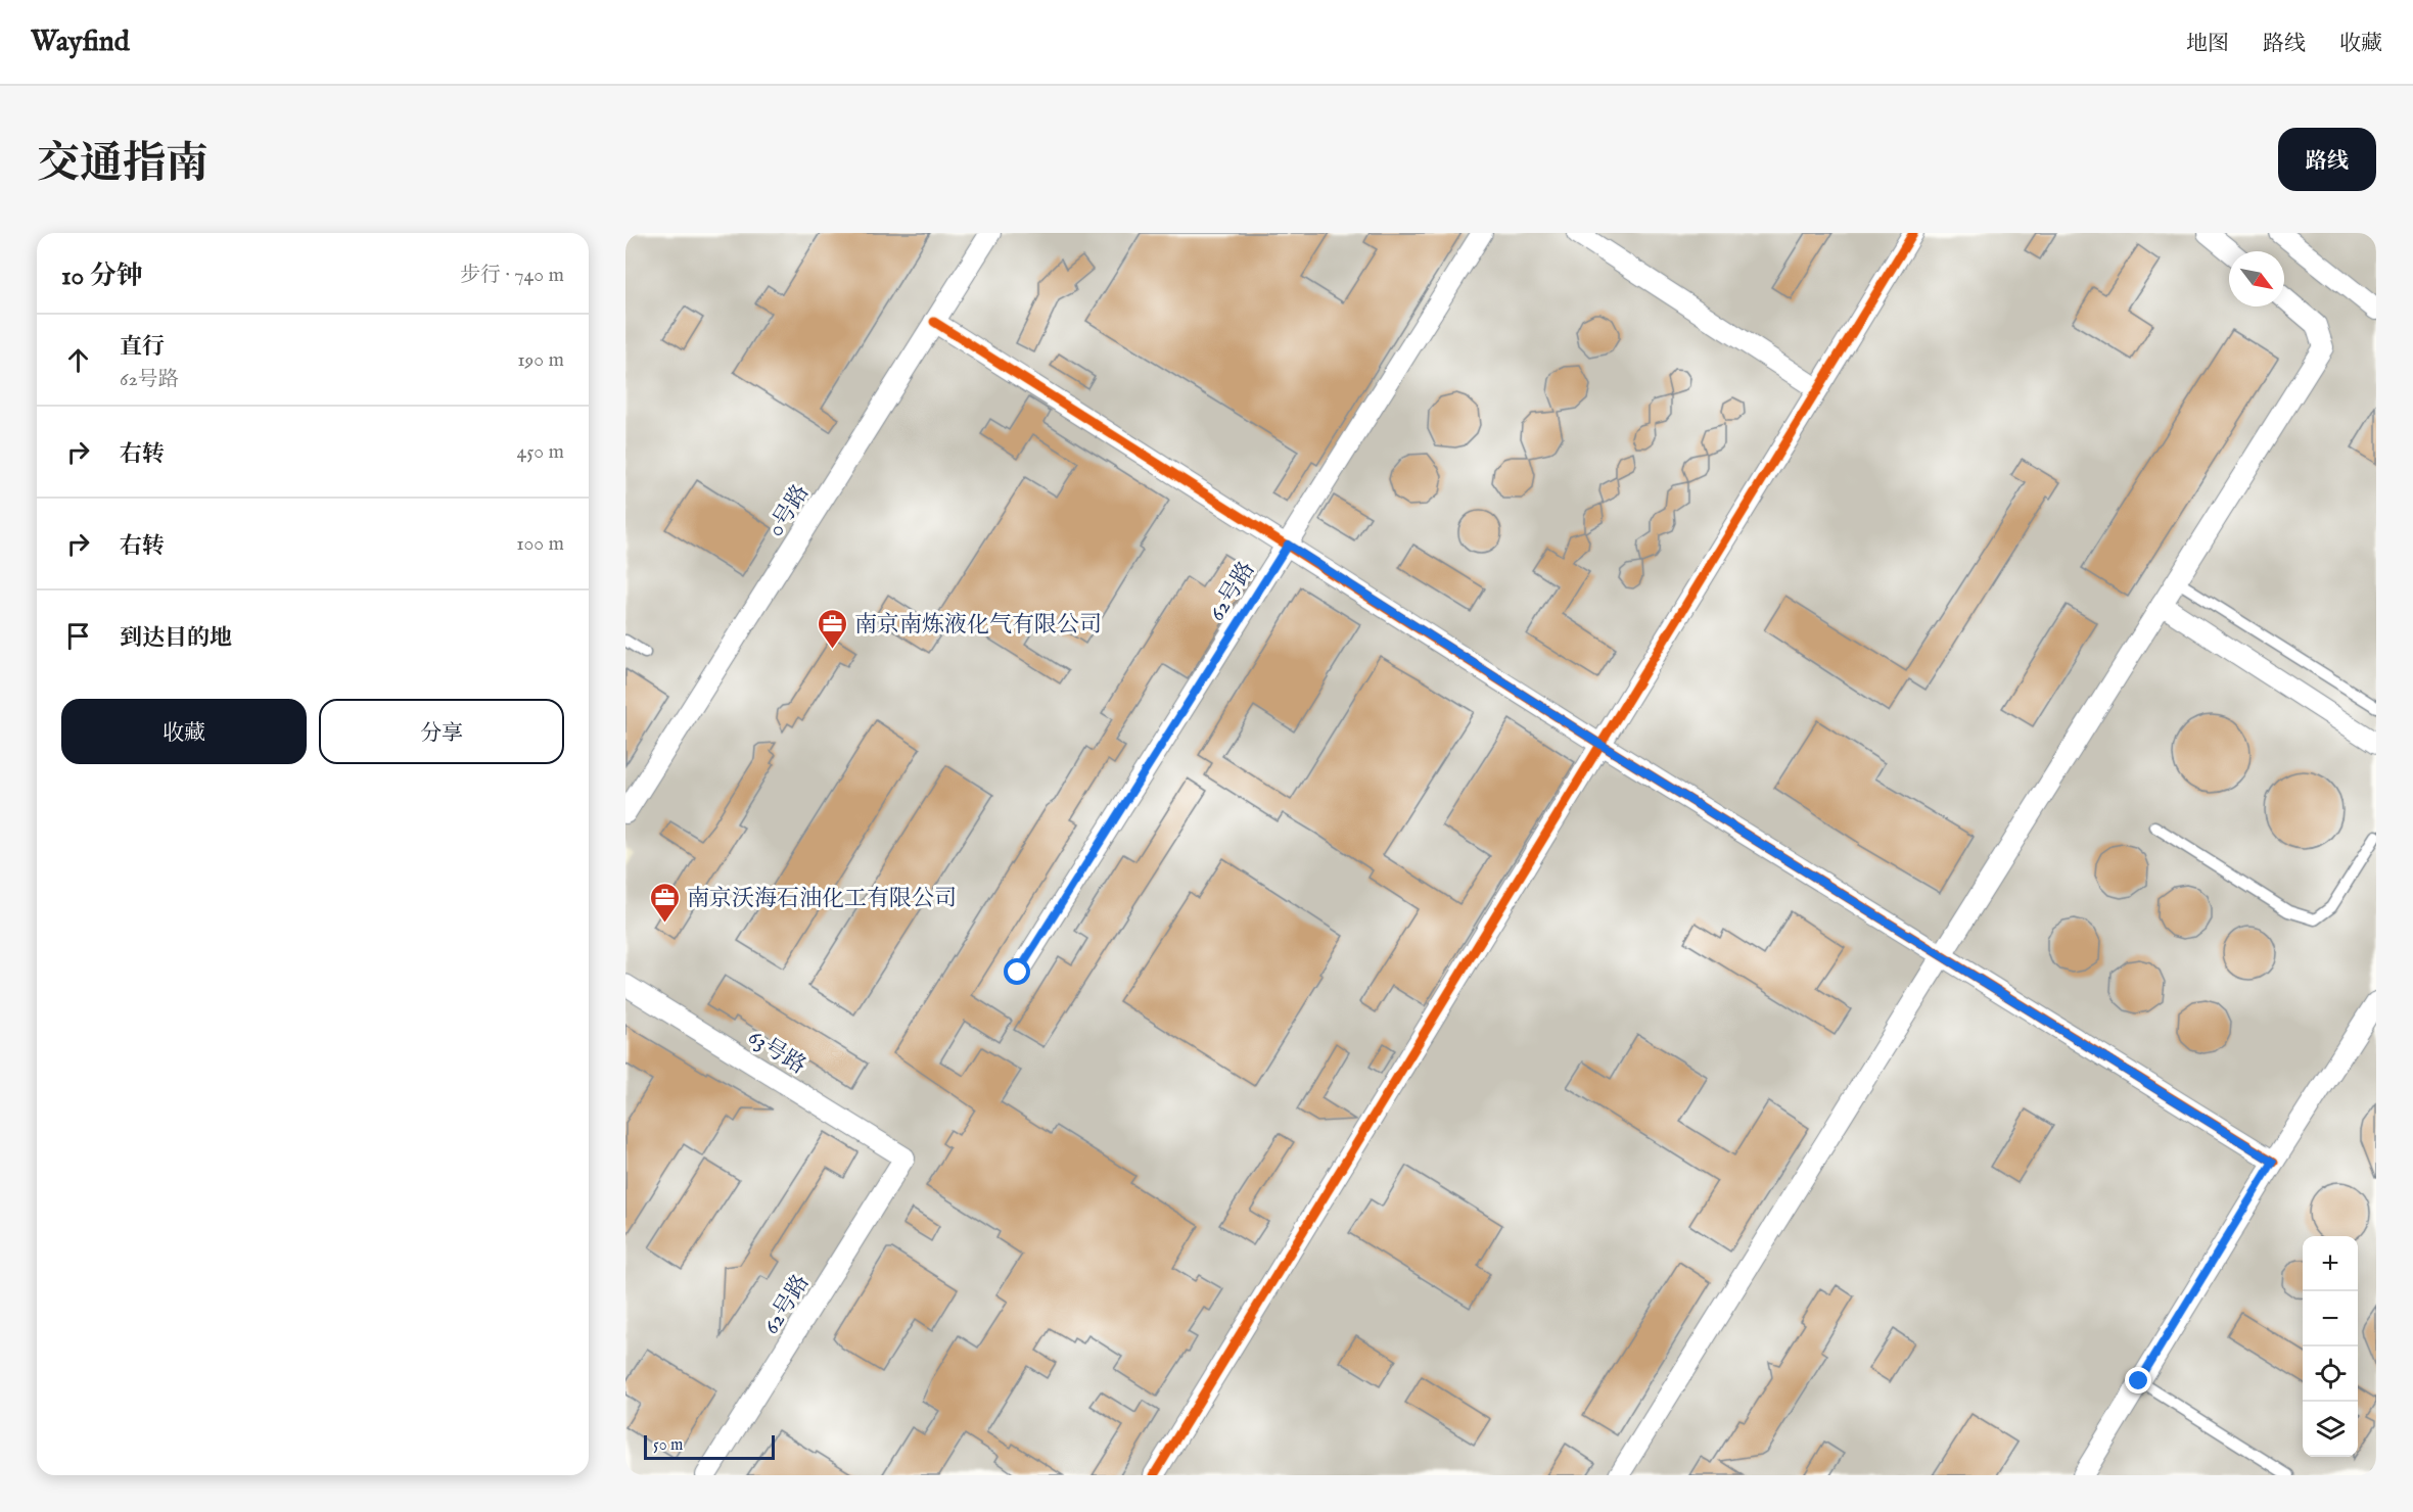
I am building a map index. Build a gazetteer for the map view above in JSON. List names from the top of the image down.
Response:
{
  "streets": {
    "street": ["0号路", "62号路", "63号路"]
  },
  "crossings": [
    ["62号路", "63号路"]
  ],
  "places": {
    "office": ["南京南炼液化气有限公司", "南京沃海石油化工有限公司"]
  },
  "scale_bar": "50 m",
  "north": "bottom right",
  "page": {
    "header": "Wayfind",
    "nav": ["地图", "路线", "收藏"],
    "title": "交通指南",
    "buttons": [
      "路线",
      ["收藏", "分享"]
    ],
    "heading": ["10 分钟", "步行 · 740 m"],
    "list": [
      ["直行", "62号路", "190 m"],
      ["右转", "450 m"],
      ["右转", "100 m"],
      "到达目的地"
    ],
    "map_buttons": ["+", "−"],
    "scale": "50 m"
  }
}
